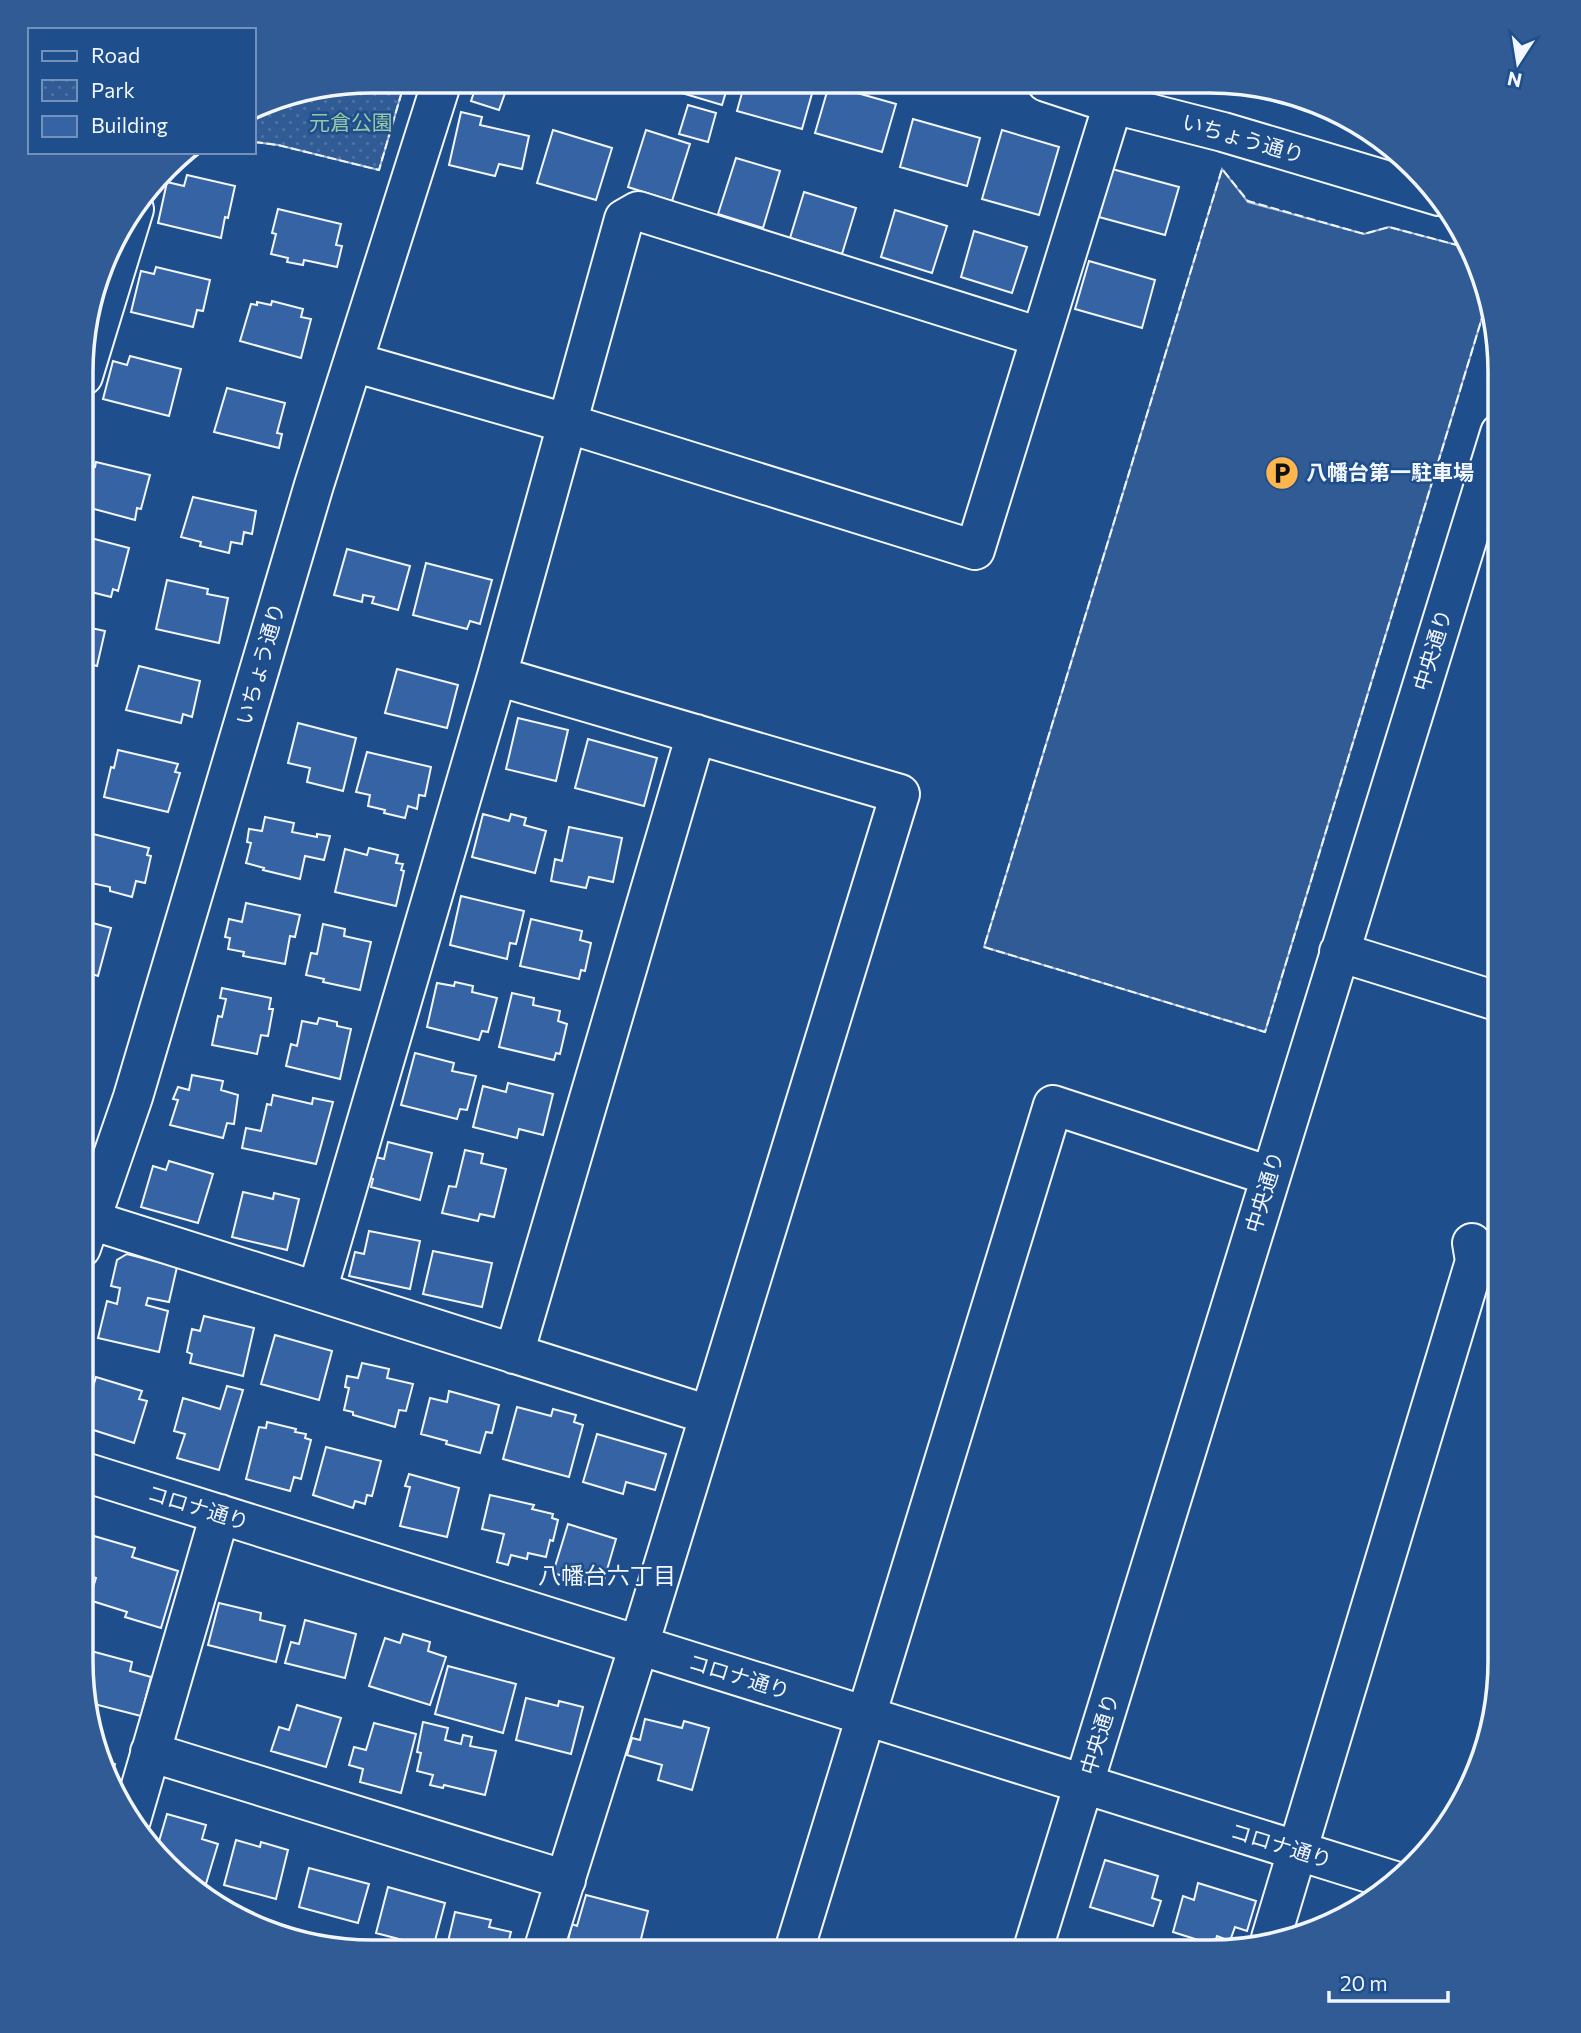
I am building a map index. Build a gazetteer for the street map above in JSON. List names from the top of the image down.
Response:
{
  "streets": {
    "street": ["いちょう通り", "中央通り", "コロナ通り"]
  },
  "crossings": [
    ["中央通り", "コロナ通り"]
  ],
  "districts": ["八幡台六丁目"],
  "parks": ["元倉公園"],
  "places": {
    "parking": ["八幡台第一駐車場"]
  },
  "legend": ["Road", "Park", "Building"],
  "scale_bar": "20 m",
  "north": "bottom"
}
